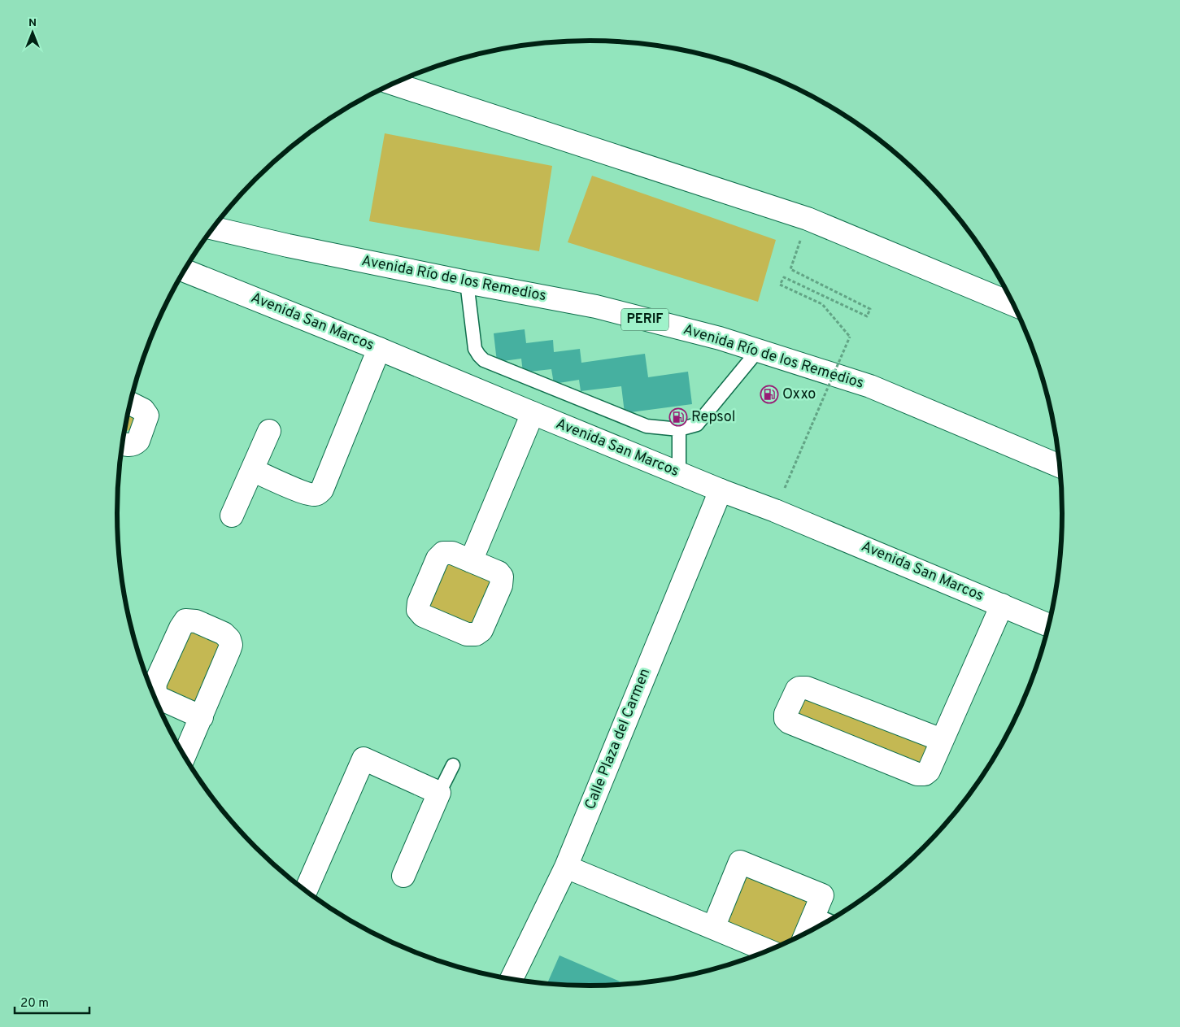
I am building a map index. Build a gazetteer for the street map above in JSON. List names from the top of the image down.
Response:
{
  "streets": {
    "main road": [
      "Avenida Río de los Remedios",
      "PERIF",
      "Avenida San Marcos",
      "Calle Plaza del Carmen"
    ]
  },
  "crossings": [
    ["Avenida San Marcos", "Calle Plaza del Carmen"]
  ],
  "places": {
    "fuel station": ["Oxxo", "Repsol"]
  },
  "scale_bar": "20 m",
  "north": "top"
}
